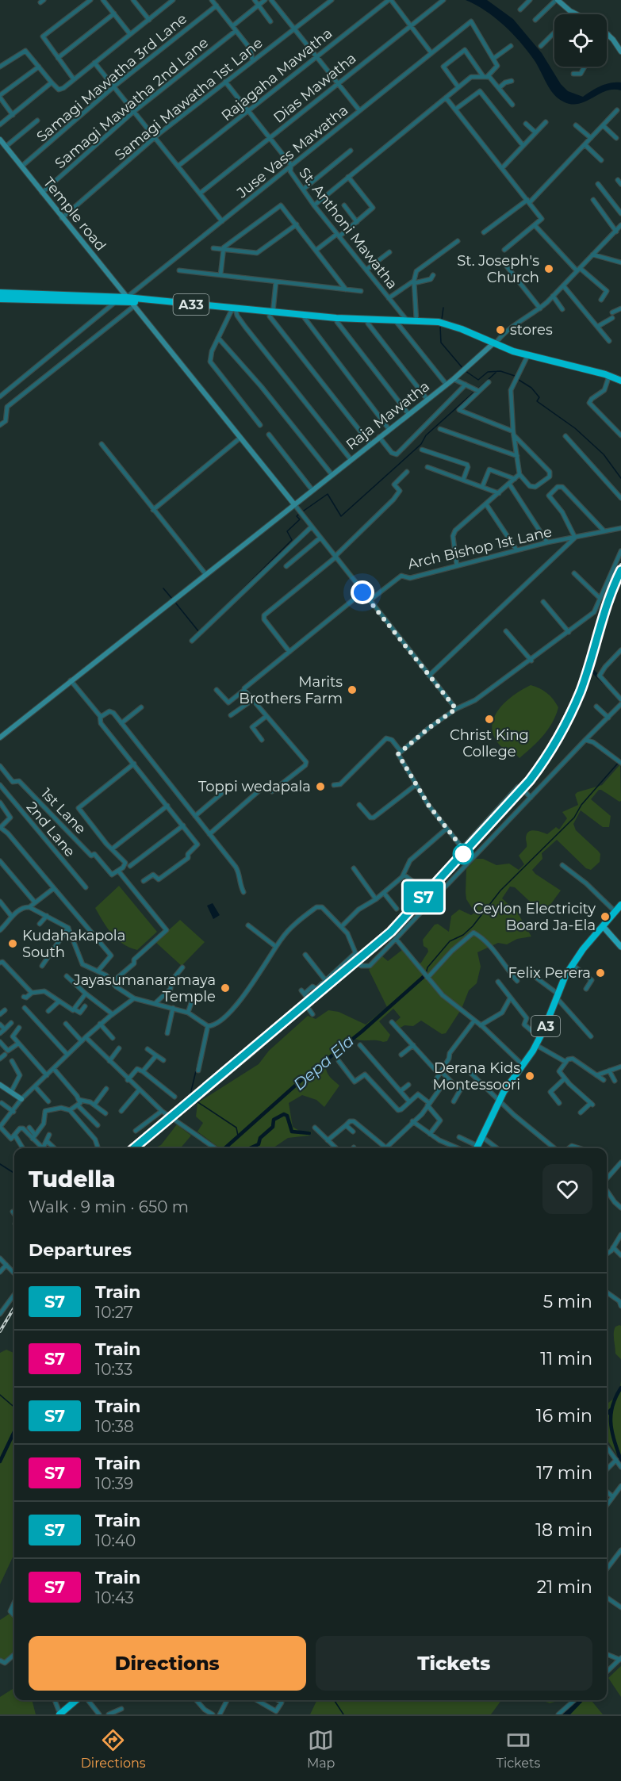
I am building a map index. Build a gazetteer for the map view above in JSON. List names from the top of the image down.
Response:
{
  "streets": {
    "highway": ["A33", "A3"],
    "street": [
      "Rajagaha Mawatha",
      "Samagi Mawatha 3rd Lane",
      "Dias Mawatha",
      "Samagi Mawatha 1st Lane",
      "Samagi Mawatha 2nd Lane",
      "Juse Vass Mawatha",
      "Temple road",
      "St. Anthoni Mawatha",
      "Raja Mawatha",
      "Arch Bishop 1st Lane",
      "1st Lane",
      "2nd Lane"
    ]
  },
  "crossings": [
    ["Rajagaha Mawatha", "St. Anthoni Mawatha"],
    ["Samagi Mawatha 3rd Lane", "Temple road"],
    ["Dias Mawatha", "St. Anthoni Mawatha"],
    ["Samagi Mawatha 1st Lane", "Temple road"],
    ["Samagi Mawatha 1st Lane", "St. Anthoni Mawatha"],
    ["Samagi Mawatha 2nd Lane", "Temple road"],
    ["Juse Vass Mawatha", "Temple road"],
    ["Juse Vass Mawatha", "St. Anthoni Mawatha"],
    ["Juse Vass Mawatha", "A33"],
    ["Temple road", "A33"],
    ["Temple road", "Raja Mawatha"],
    ["St. Anthoni Mawatha", "A33"],
    ["A33", "Raja Mawatha"]
  ],
  "water": ["Depa Ela"],
  "places": [
    "St. Joseph's Church",
    "stores",
    "Marits Brothers Farm",
    "Christ King College",
    "Toppi wedapala",
    "Ceylon Electricity Board Ja-Ela",
    "Kudahakapola South",
    "Felix Perera",
    "Jayasumanaramaya Temple",
    "Derana Kids Montessoori"
  ],
  "page": {
    "on_map": "S7",
    "heading": [
      ["Tudella", "Walk · 9 min · 650 m"],
      "Departures"
    ],
    "list": [
      {
        "mark": "S7",
        "name": "Train",
        "note": "10:27",
        "value": "5 min"
      },
      {
        "mark": "S7",
        "name": "Train",
        "note": "10:33",
        "value": "11 min"
      },
      {
        "mark": "S7",
        "name": "Train",
        "note": "10:38",
        "value": "16 min"
      },
      {
        "mark": "S7",
        "name": "Train",
        "note": "10:39",
        "value": "17 min"
      },
      {
        "mark": "S7",
        "name": "Train",
        "note": "10:40",
        "value": "18 min"
      },
      {
        "mark": "S7",
        "name": "Train",
        "note": "10:43",
        "value": "21 min"
      }
    ],
    "buttons": ["Directions", "Tickets"],
    "tabs": ["Directions", "Map", "Tickets"]
  }
}
